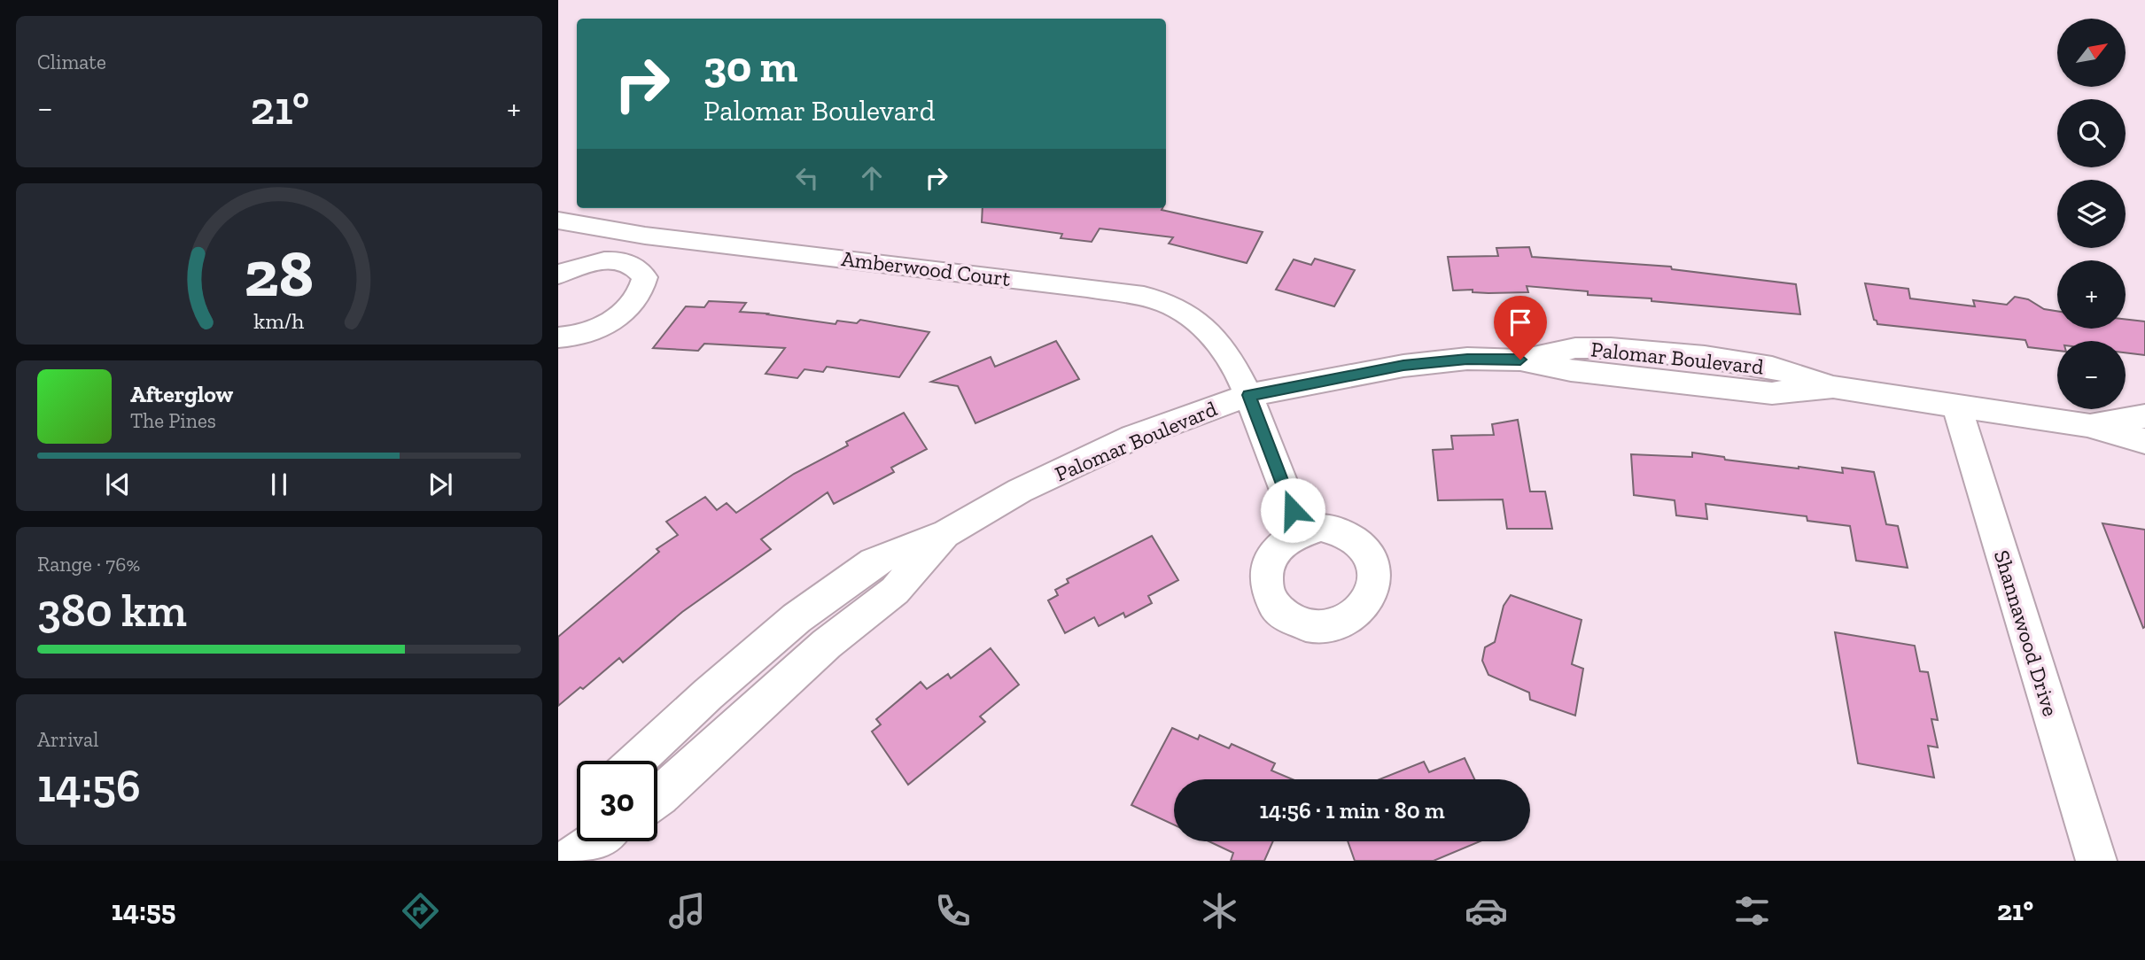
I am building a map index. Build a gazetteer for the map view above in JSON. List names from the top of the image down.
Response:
{
  "streets": {
    "street": ["Amberwood Court", "Palomar Boulevard", "Shannawood Drive"]
  },
  "crossings": [
    ["Amberwood Court", "Palomar Boulevard"],
    ["Palomar Boulevard", "Shannawood Drive"]
  ],
  "north": "top right",
  "page": {
    "tile": [
      "Climate",
      ["Range · 76%", "380 km"],
      ["Arrival", "14:56"]
    ],
    "map_buttons": ["+", "−"],
    "turn": ["30 m", "Palomar Boulevard"],
    "heat": ["−", "21°", "+"],
    "song": ["Afterglow", "The Pines"],
    "limit": "30",
    "trip": "14:56 · 1 min · 80 m",
    "tabs": ["14:55", "21°"],
    "gauge": ["28", "km/h"]
  }
}
